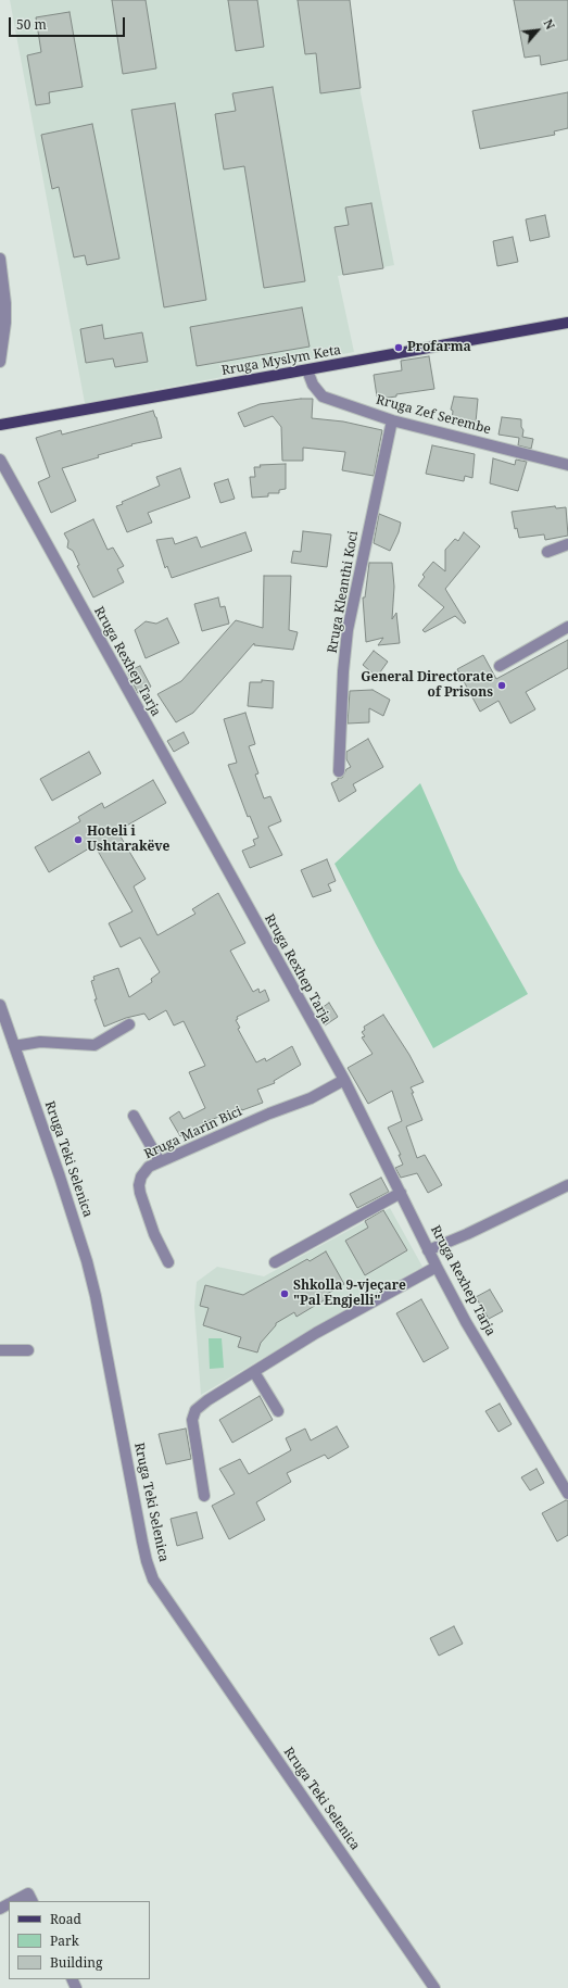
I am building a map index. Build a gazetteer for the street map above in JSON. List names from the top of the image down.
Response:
{
  "streets": {
    "main road": ["Rruga Myslym Keta"],
    "street": [
      "Rruga Zef Serembe",
      "Rruga Kleanthi Koci",
      "Rruga Rexhep Tarja",
      "Rruga Marin Bici",
      "Rruga Teki Selenica"
    ]
  },
  "crossings": [
    ["Rruga Myslym Keta", "Rruga Zef Serembe"],
    ["Rruga Zef Serembe", "Rruga Kleanthi Koci"],
    ["Rruga Rexhep Tarja", "Rruga Marin Bici"]
  ],
  "places": [
    "Profarma",
    "General Directorate of Prisons",
    "Hoteli i Ushtarakëve",
    "Shkolla 9-vjeçare \"Pal Engjelli\""
  ],
  "legend": ["Road", "Park", "Building"],
  "scale_bar": "50 m",
  "north": "top right"
}
